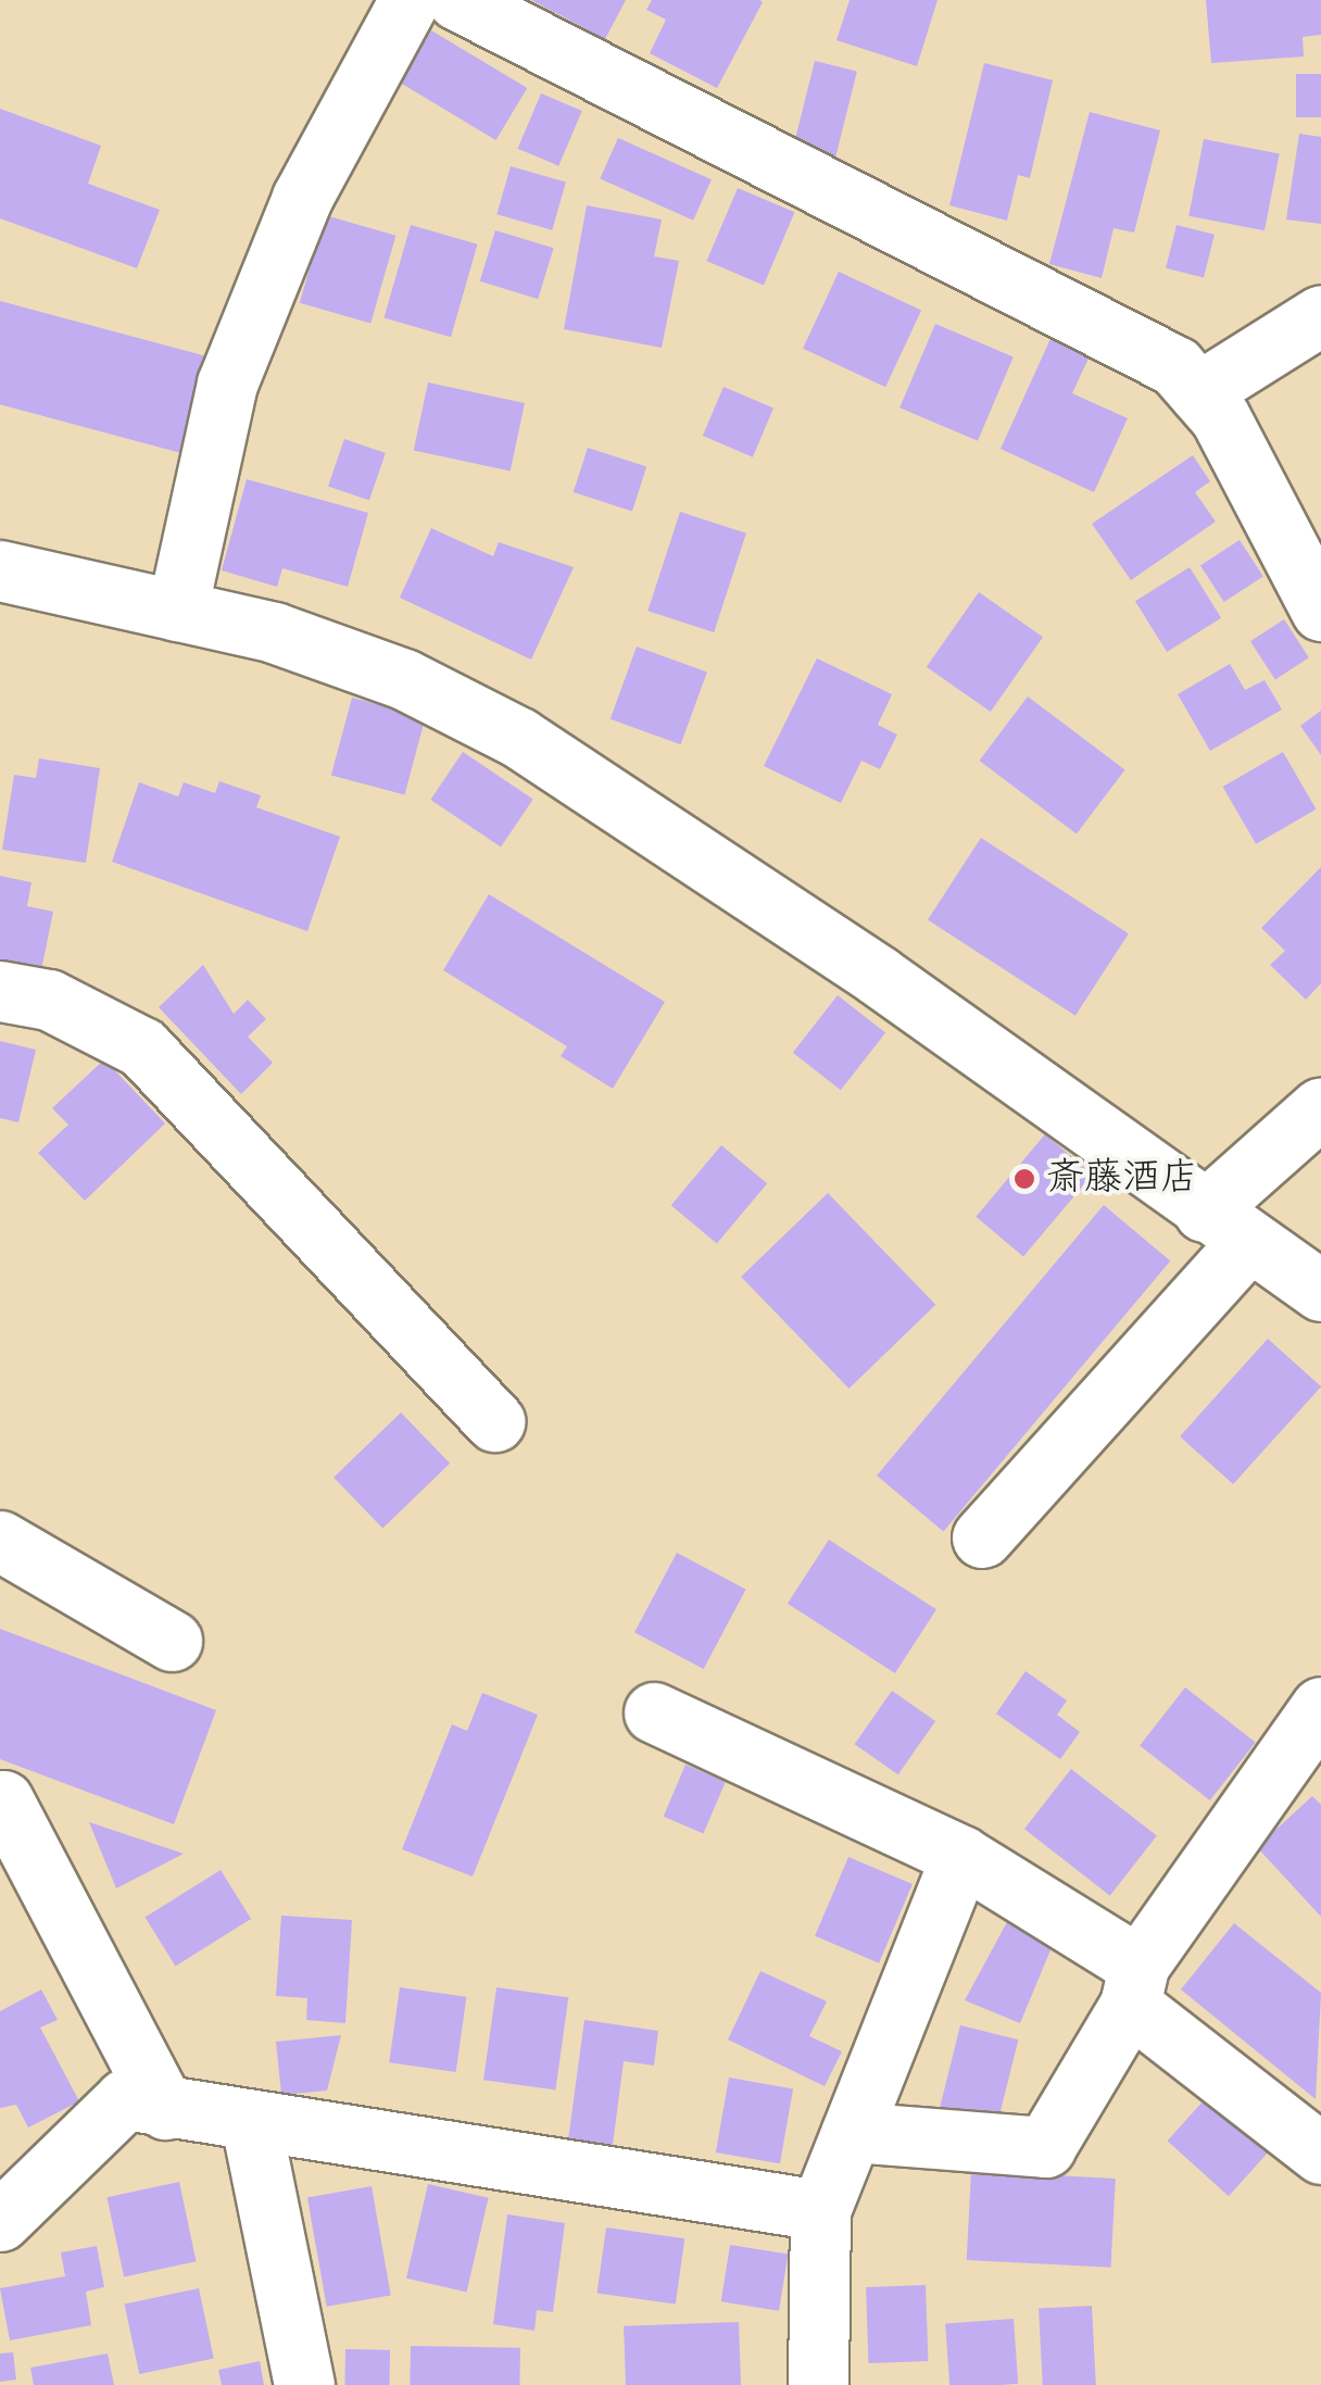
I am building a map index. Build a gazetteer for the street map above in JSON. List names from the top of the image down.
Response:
{
  "places": ["斎藤酒店"]
}
